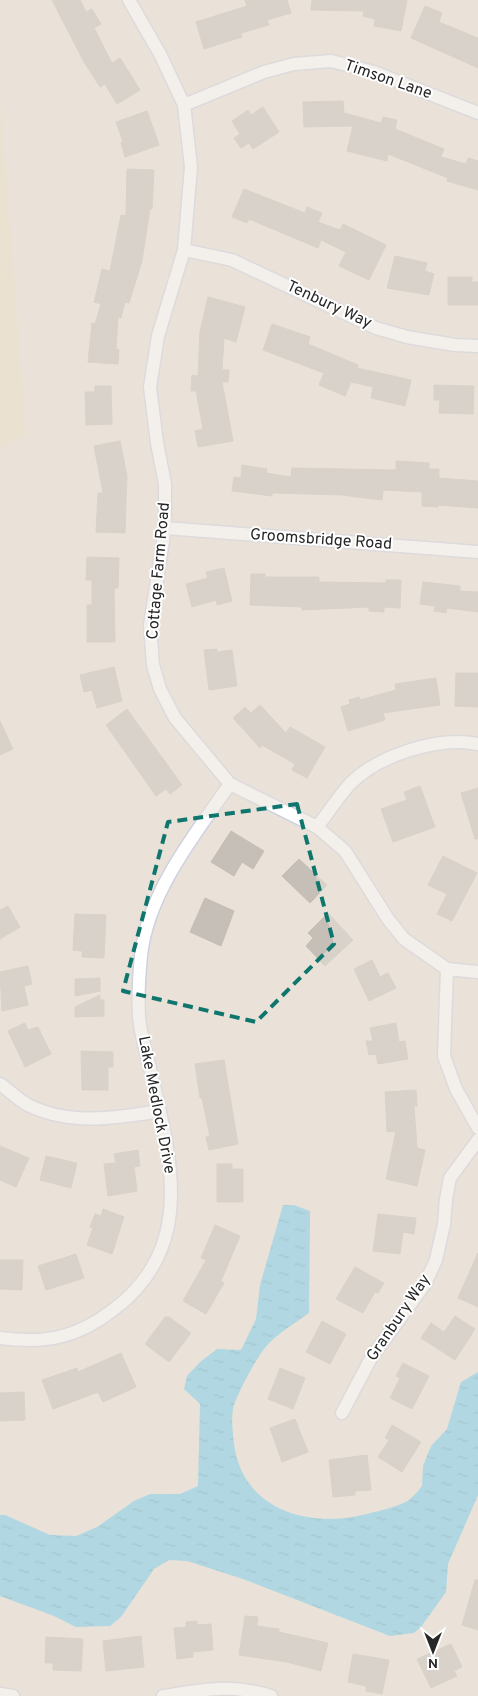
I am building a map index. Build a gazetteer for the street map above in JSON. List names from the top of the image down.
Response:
{
  "streets": {
    "street": [
      "Timson Lane",
      "Tenbury Way",
      "Groomsbridge Road",
      "Cottage Farm Road",
      "Lake Medlock Drive",
      "Granbury Way"
    ]
  },
  "crossings": [
    ["Timson Lane", "Cottage Farm Road"],
    ["Tenbury Way", "Cottage Farm Road"],
    ["Groomsbridge Road", "Cottage Farm Road"],
    ["Cottage Farm Road", "Lake Medlock Drive"]
  ],
  "north": "bottom"
}
